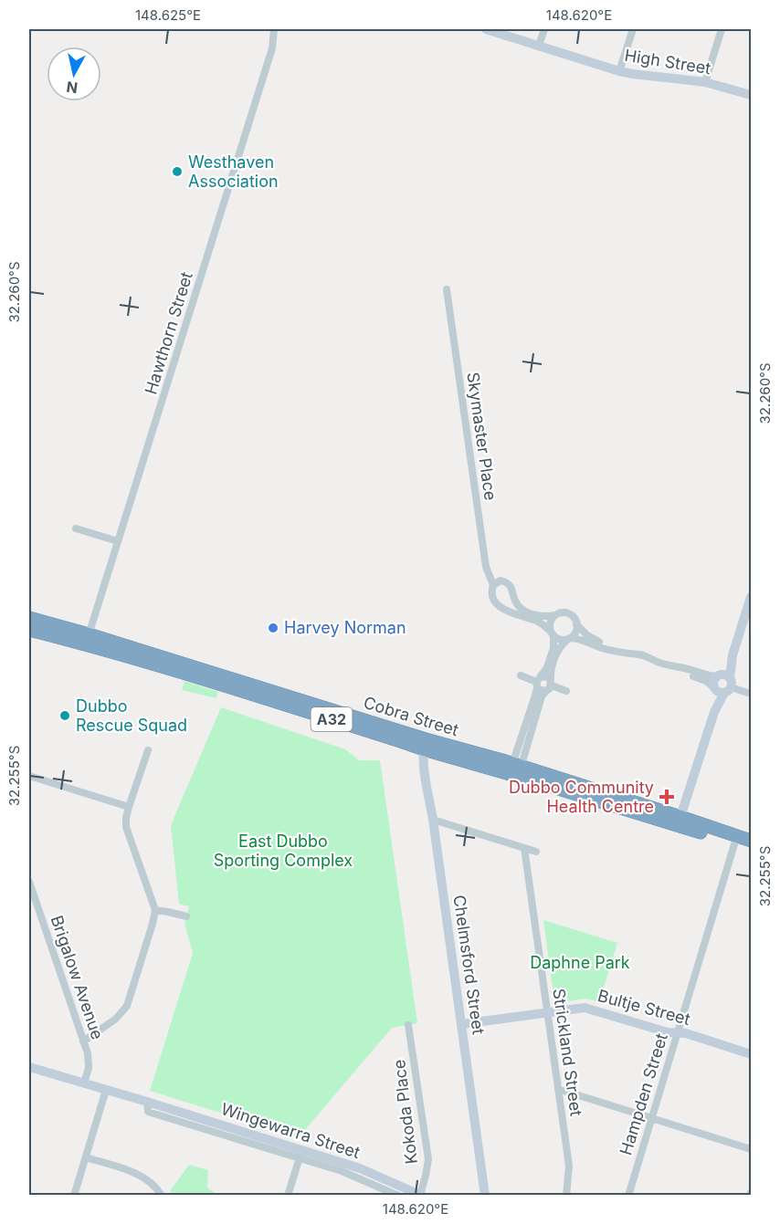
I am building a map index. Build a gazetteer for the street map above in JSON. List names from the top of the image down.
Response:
{
  "streets": {
    "highway": ["Cobra Street", "A32"],
    "street": [
      "High Street",
      "Hawthorn Street",
      "Skymaster Place",
      "Chelmsford Street",
      "Brigalow Avenue",
      "Bultje Street",
      "Strickland Street",
      "Hampden Street",
      "Kokoda Place",
      "Wingewarra Street"
    ]
  },
  "crossings": [
    ["Hawthorn Street", "Cobra Street"],
    ["Cobra Street", "Chelmsford Street"],
    ["Cobra Street", "Hampden Street"],
    ["Chelmsford Street", "Bultje Street"],
    ["Brigalow Avenue", "Wingewarra Street"],
    ["Bultje Street", "Strickland Street"],
    ["Bultje Street", "Hampden Street"],
    ["Kokoda Place", "Wingewarra Street"]
  ],
  "parks": ["East Dubbo Sporting Complex", "Daphne Park"],
  "places": {
    "other": ["Westhaven Association", "Harvey Norman", "Dubbo Rescue Squad"],
    "health": ["Dubbo Community Health Centre"]
  },
  "north": "bottom",
  "coordinates": [
    "148.625°E",
    "148.620°E",
    "32.260°S",
    "32.255°S"
  ]
}
